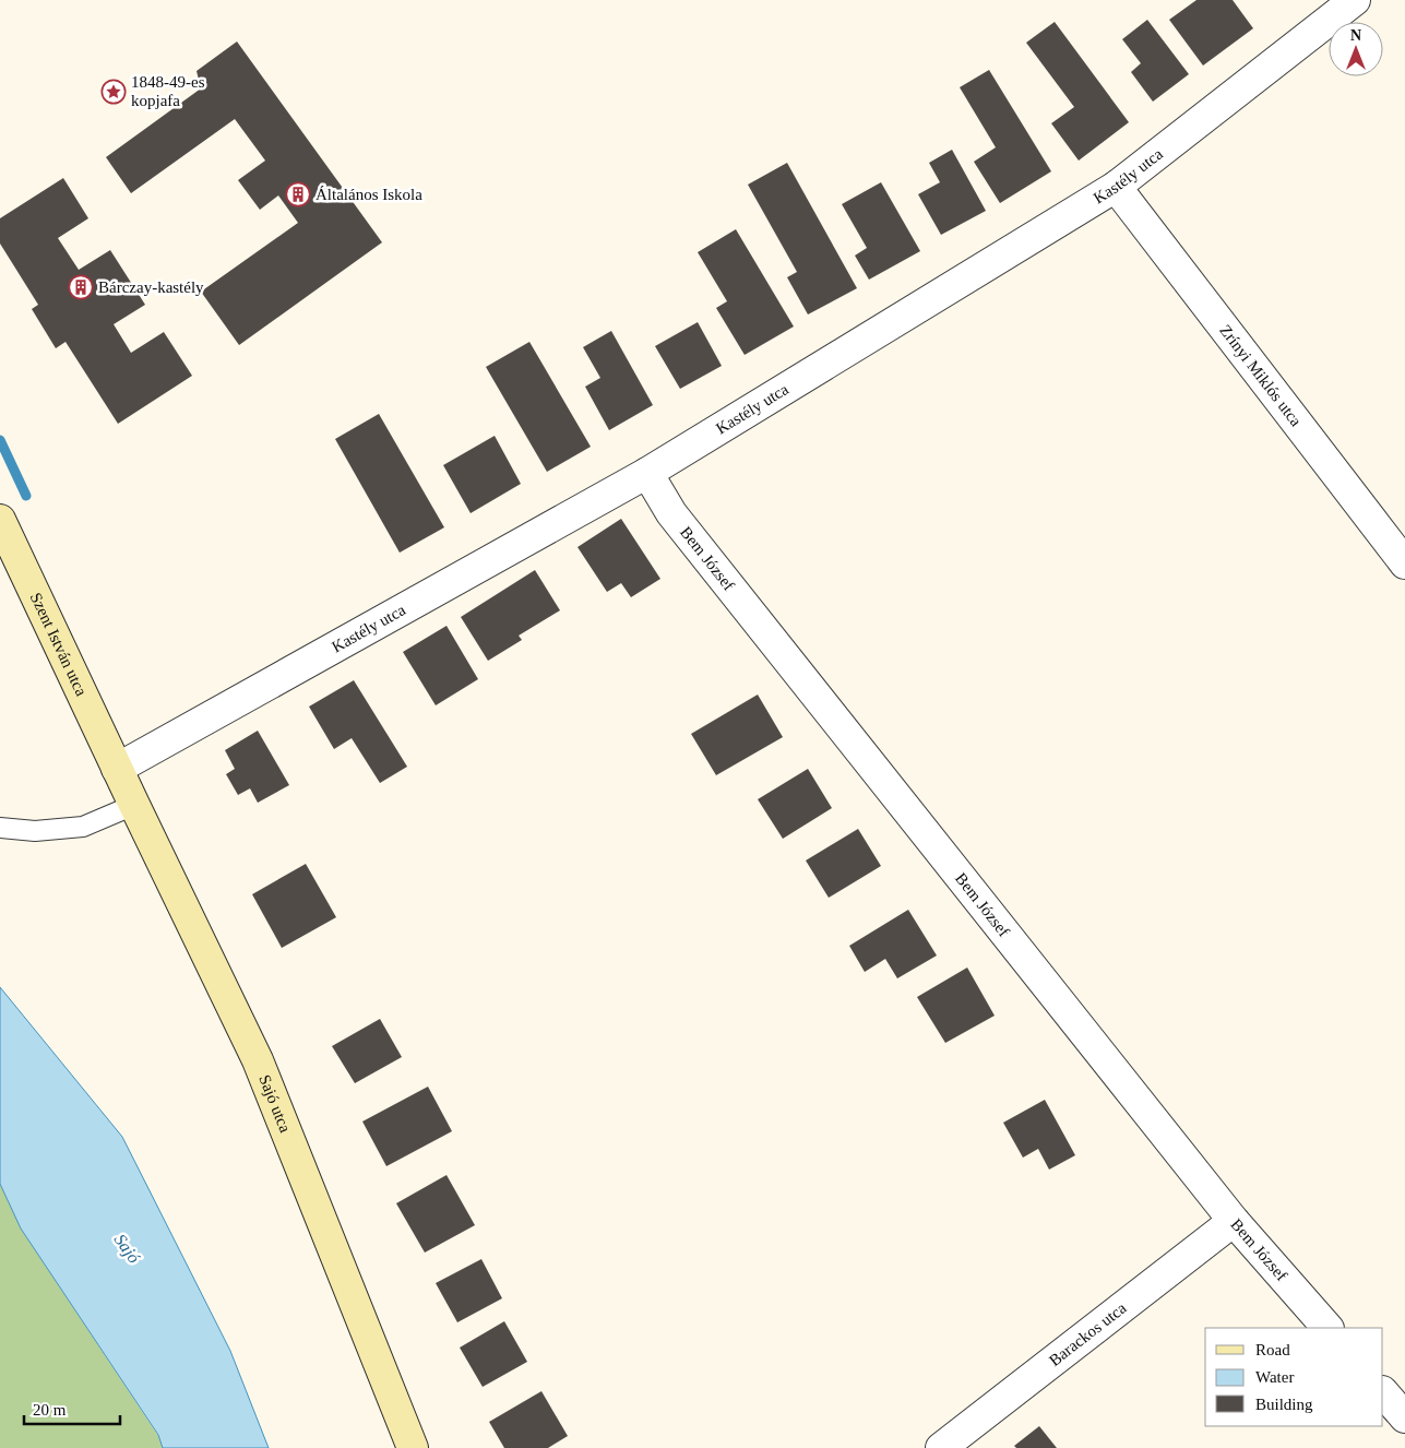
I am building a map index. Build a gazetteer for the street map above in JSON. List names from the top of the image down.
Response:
{
  "streets": {
    "main road": ["Szent István utca", "Sajó utca"],
    "street": [
      "Kastély utca",
      "Zrínyi Miklós utca",
      "Bem József",
      "Barackos utca"
    ]
  },
  "crossings": [
    ["Kastély utca", "Zrínyi Miklós utca"],
    ["Kastély utca", "Bem József"],
    ["Kastély utca", "Szent István utca"],
    ["Kastély utca", "Sajó utca"],
    ["Bem József", "Barackos utca"],
    ["Szent István utca", "Sajó utca"]
  ],
  "water": ["Sajó"],
  "places": {
    "place": ["1848-49-es kopjafa"],
    "building": ["Általános Iskola", "Bárczay-kastély"]
  },
  "legend": ["Road", "Water", "Building"],
  "scale_bar": "20 m",
  "north": "top"
}
